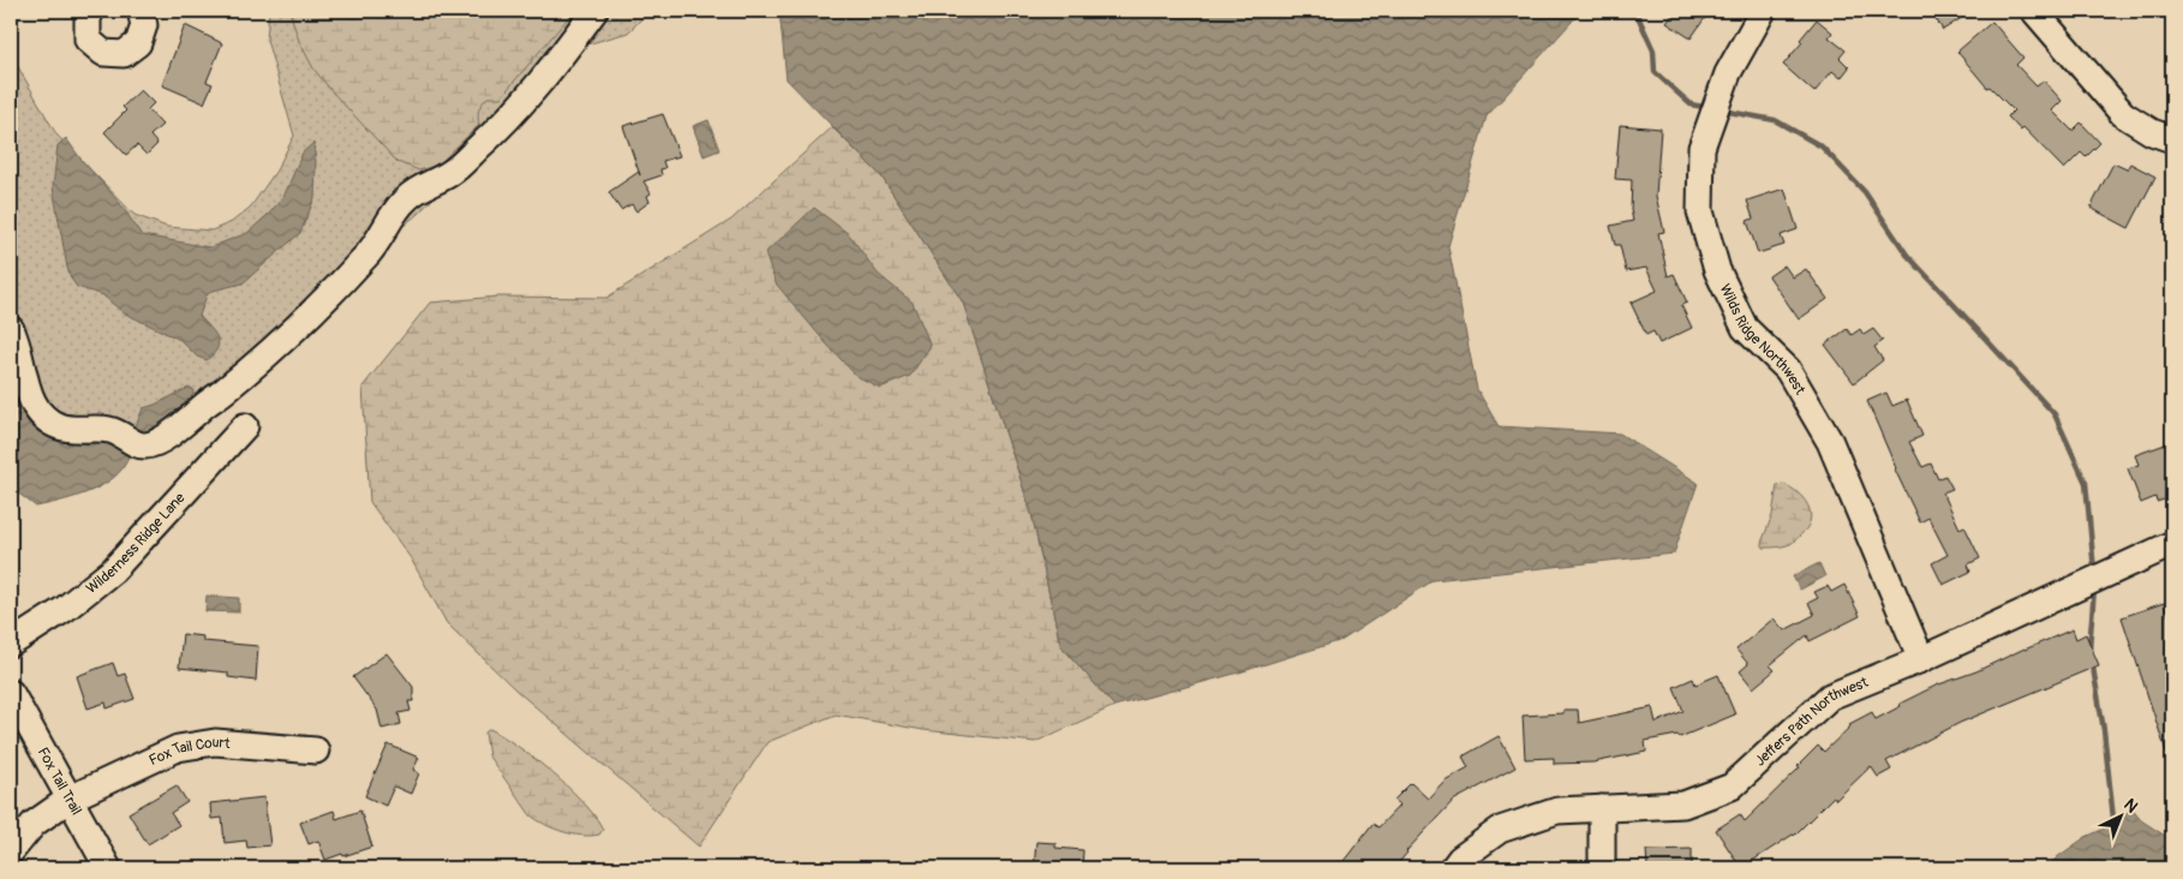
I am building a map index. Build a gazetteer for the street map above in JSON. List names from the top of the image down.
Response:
{
  "streets": {
    "street": [
      "Wilds Ridge Northwest",
      "Wilderness Ridge Lane",
      "Jeffers Path Northwest",
      "Fox Tail Court",
      "Fox Tail Trail"
    ]
  },
  "crossings": [
    ["Wilds Ridge Northwest", "Jeffers Path Northwest"],
    ["Fox Tail Court", "Fox Tail Trail"]
  ],
  "north": "top right"
}
